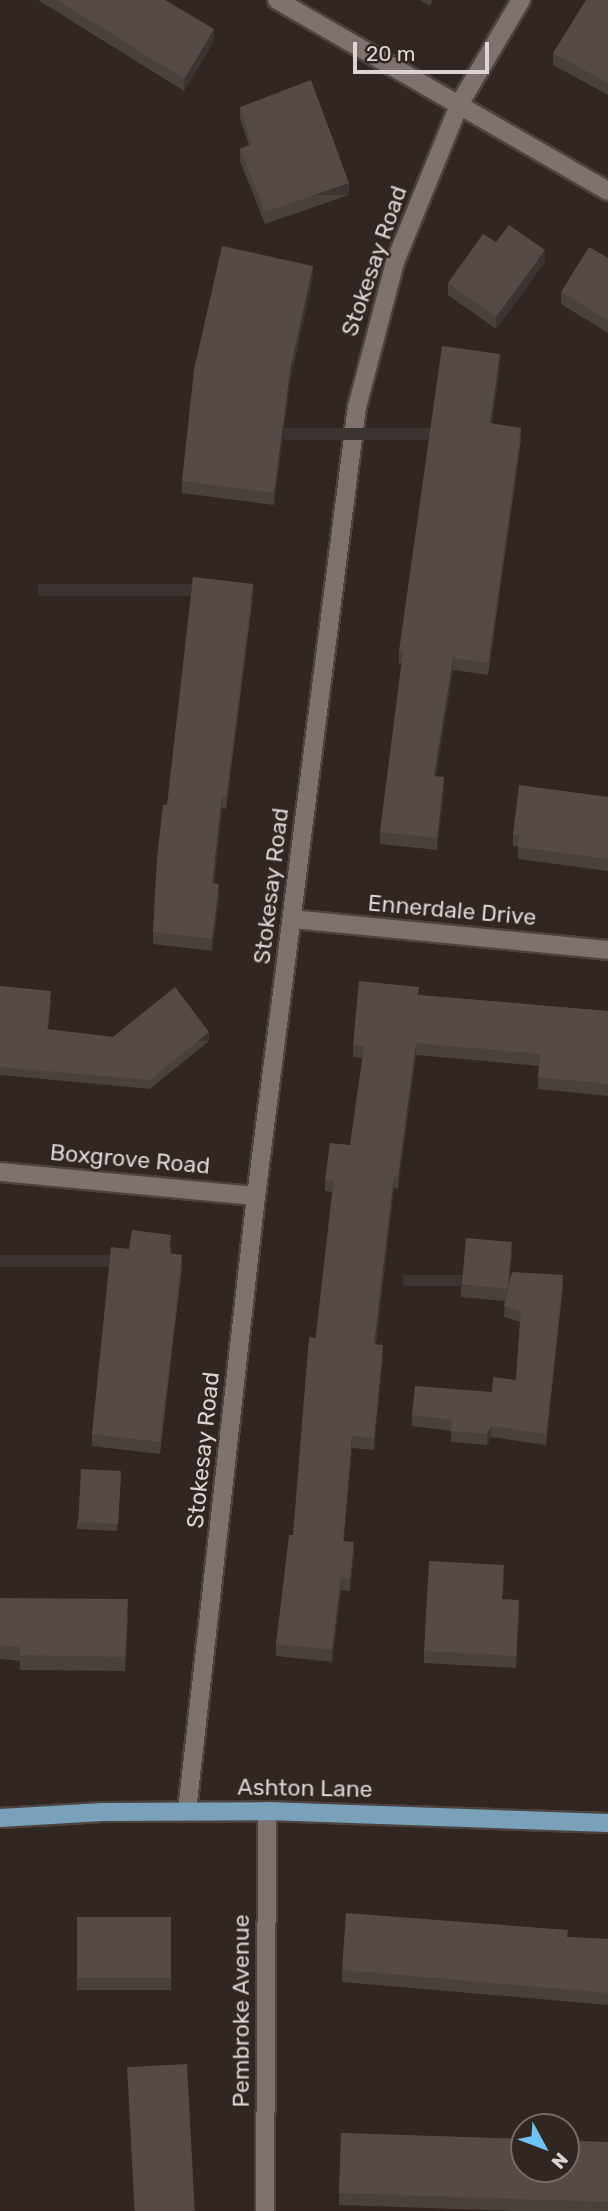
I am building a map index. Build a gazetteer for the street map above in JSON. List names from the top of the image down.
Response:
{
  "streets": {
    "main road": ["Ashton Lane"],
    "street": [
      "Stokesay Road",
      "Ennerdale Drive",
      "Boxgrove Road",
      "Pembroke Avenue"
    ]
  },
  "crossings": [
    ["Stokesay Road", "Ennerdale Drive"],
    ["Stokesay Road", "Boxgrove Road"],
    ["Stokesay Road", "Ashton Lane"],
    ["Ashton Lane", "Pembroke Avenue"]
  ],
  "scale_bar": "20 m",
  "north": "bottom right"
}
